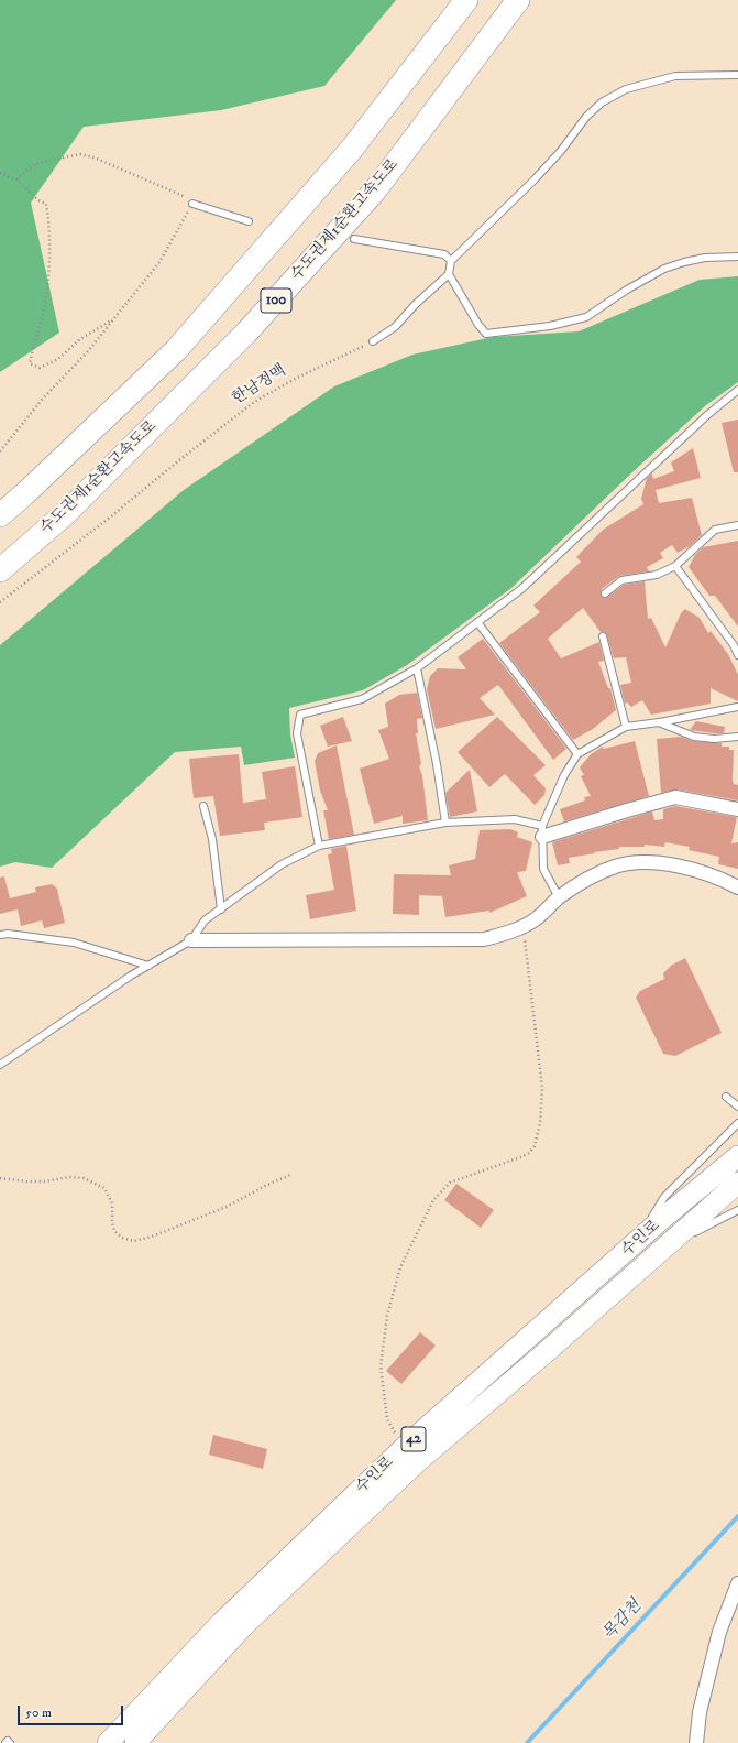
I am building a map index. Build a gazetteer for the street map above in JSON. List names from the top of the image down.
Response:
{
  "streets": {
    "highway": ["수도권제1순환고속도로", "100"],
    "main road": ["수인로", "42"],
    "path": ["한남정맥"]
  },
  "water": ["목감천"],
  "scale_bar": "50 m"
}
